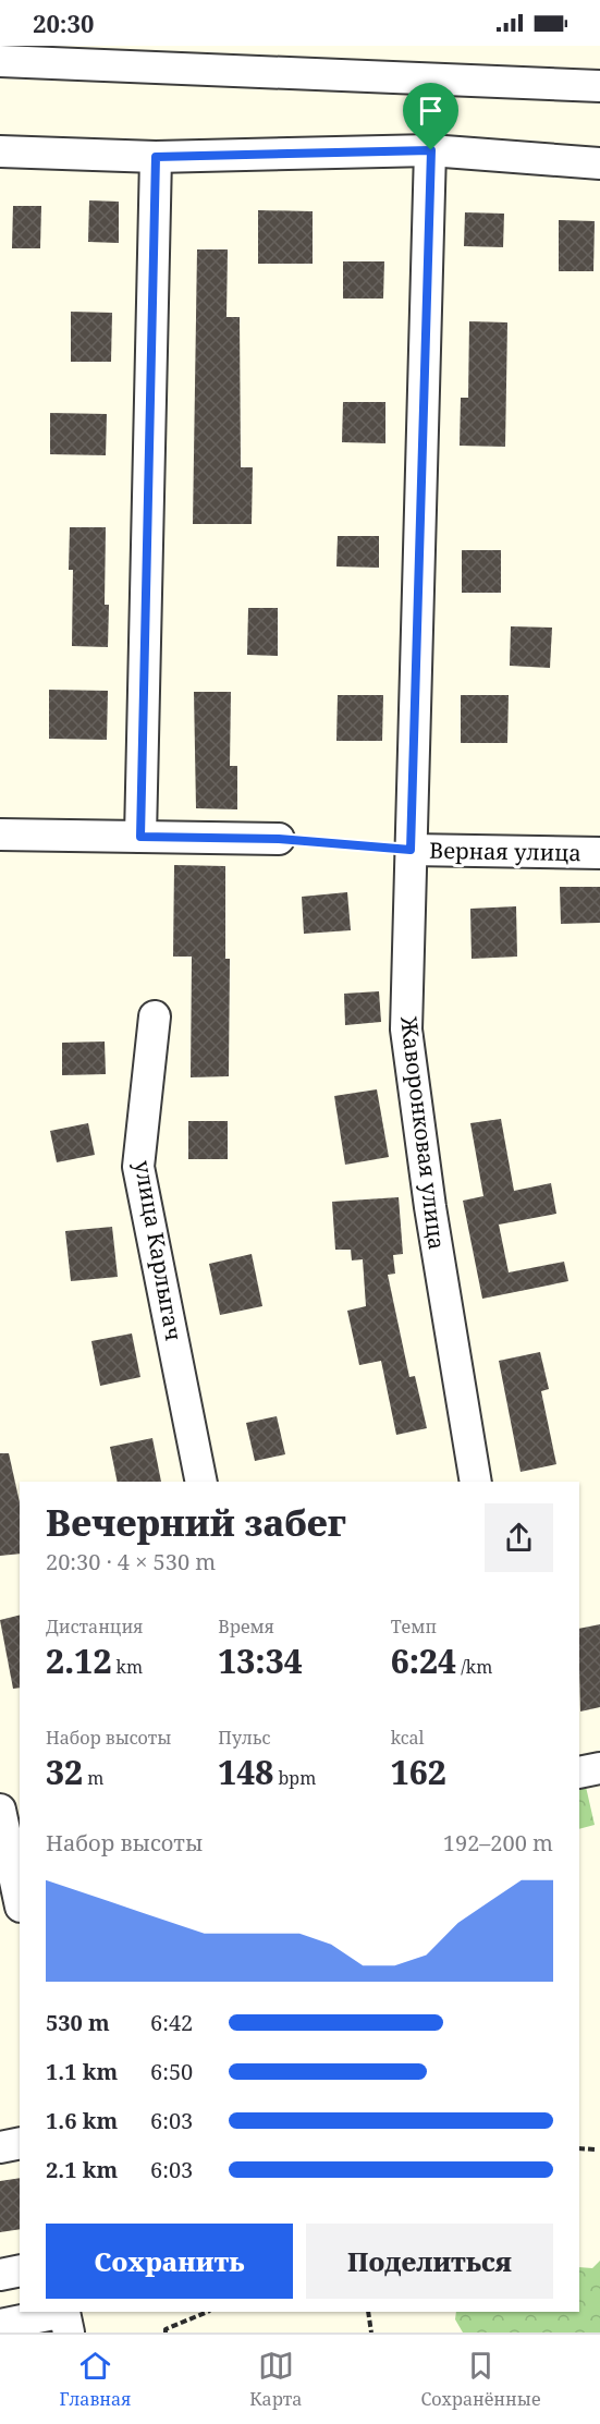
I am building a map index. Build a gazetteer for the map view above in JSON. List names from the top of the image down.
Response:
{
  "streets": {
    "street": ["Верная улица", "Жаворонковая улица", "улица Карлыгач"]
  },
  "crossings": [
    ["Верная улица", "Жаворонковая улица"]
  ],
  "page": {
    "status": "20:30",
    "heading": ["Вечерний забег", "20:30 · 4 × 530 m"],
    "stats": [
      ["Дистанция", "2.12 km"],
      ["Время", "13:34"],
      ["Темп", "6:24 /km"],
      ["Набор высоты", "32 m"],
      ["Пульс", "148 bpm"],
      ["kcal", "162"]
    ],
    "chart": ["Набор высоты", "192–200 m"],
    "list": [
      {
        "name": "530 m",
        "note": "6:42"
      },
      {
        "name": "1.1 km",
        "note": "6:50"
      },
      {
        "name": "1.6 km",
        "note": "6:03"
      },
      {
        "name": "2.1 km",
        "note": "6:03"
      }
    ],
    "buttons": ["Сохранить", "Поделиться"],
    "tabs": ["Главная", "Карта", "Сохранённые"]
  }
}
